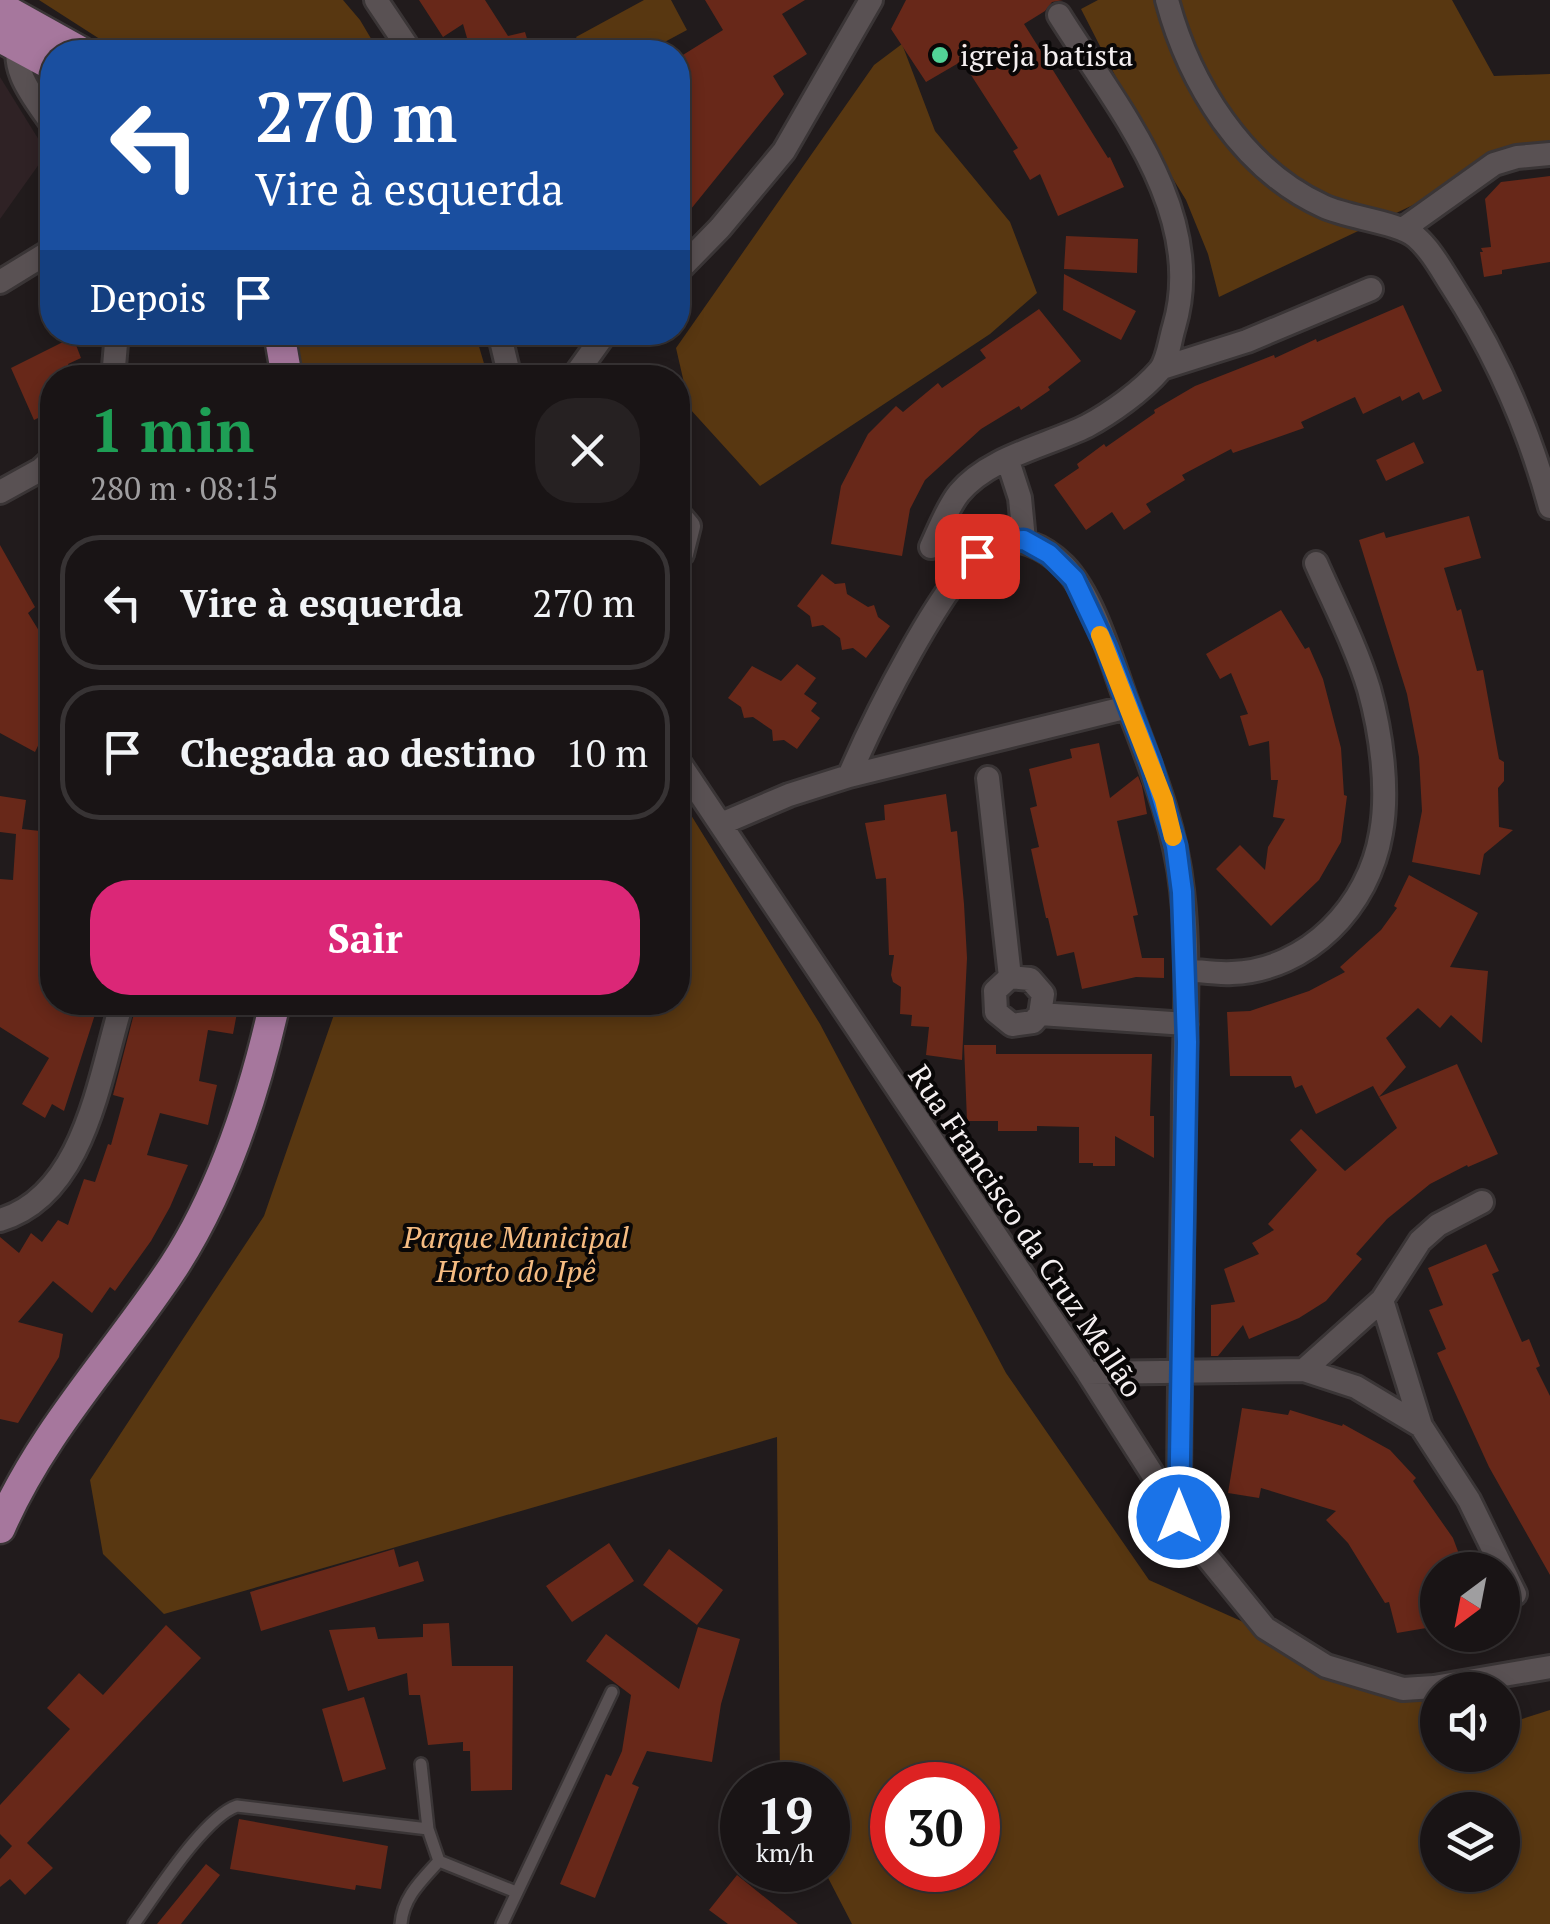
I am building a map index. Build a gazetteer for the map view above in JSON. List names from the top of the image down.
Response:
{
  "streets": {
    "street": ["Rua Francisco da Cruz Mellão"]
  },
  "parks": ["Parque Municipal Horto do Ipê"],
  "places": ["igreja batista"],
  "north": "bottom left",
  "page": {
    "turn": ["270 m", "Vire à esquerda"],
    "then": "Depois",
    "heading": ["1 min", "280 m · 08:15"],
    "list": [
      {
        "name": "Vire à esquerda",
        "value": "270 m"
      },
      {
        "name": "Chegada ao destino",
        "value": "10 m"
      }
    ],
    "buttons": "Sair",
    "speed": "19 km/h",
    "limit": "30"
  }
}
